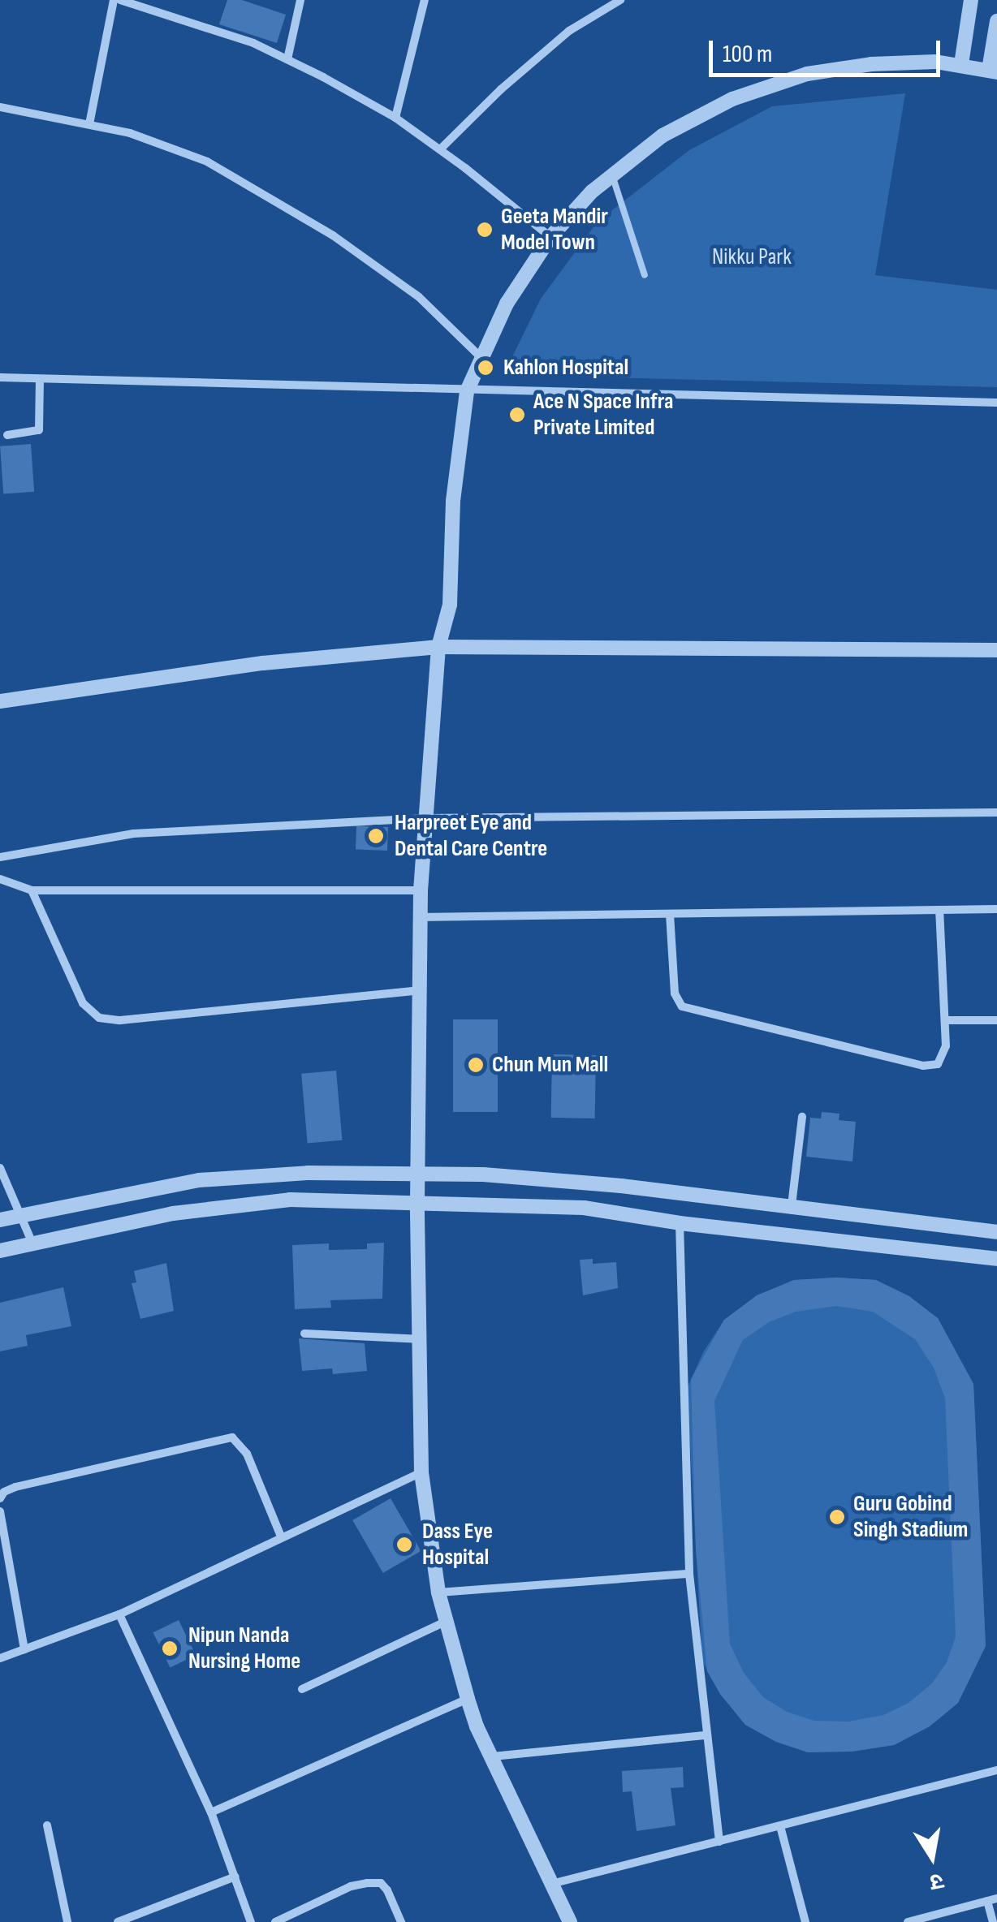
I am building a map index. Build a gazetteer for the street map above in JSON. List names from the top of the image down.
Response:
{
  "parks": ["Nikku Park"],
  "places": [
    "Geeta Mandir Model Town",
    "Kahlon Hospital",
    "Ace N Space Infra Private Limited",
    "Harpreet Eye and Dental Care Centre",
    "Chun Mun Mall",
    "Guru Gobind Singh Stadium",
    "Dass Eye Hospital",
    "Nipun Nanda Nursing Home"
  ],
  "scale_bar": "100 m",
  "north": "bottom"
}
